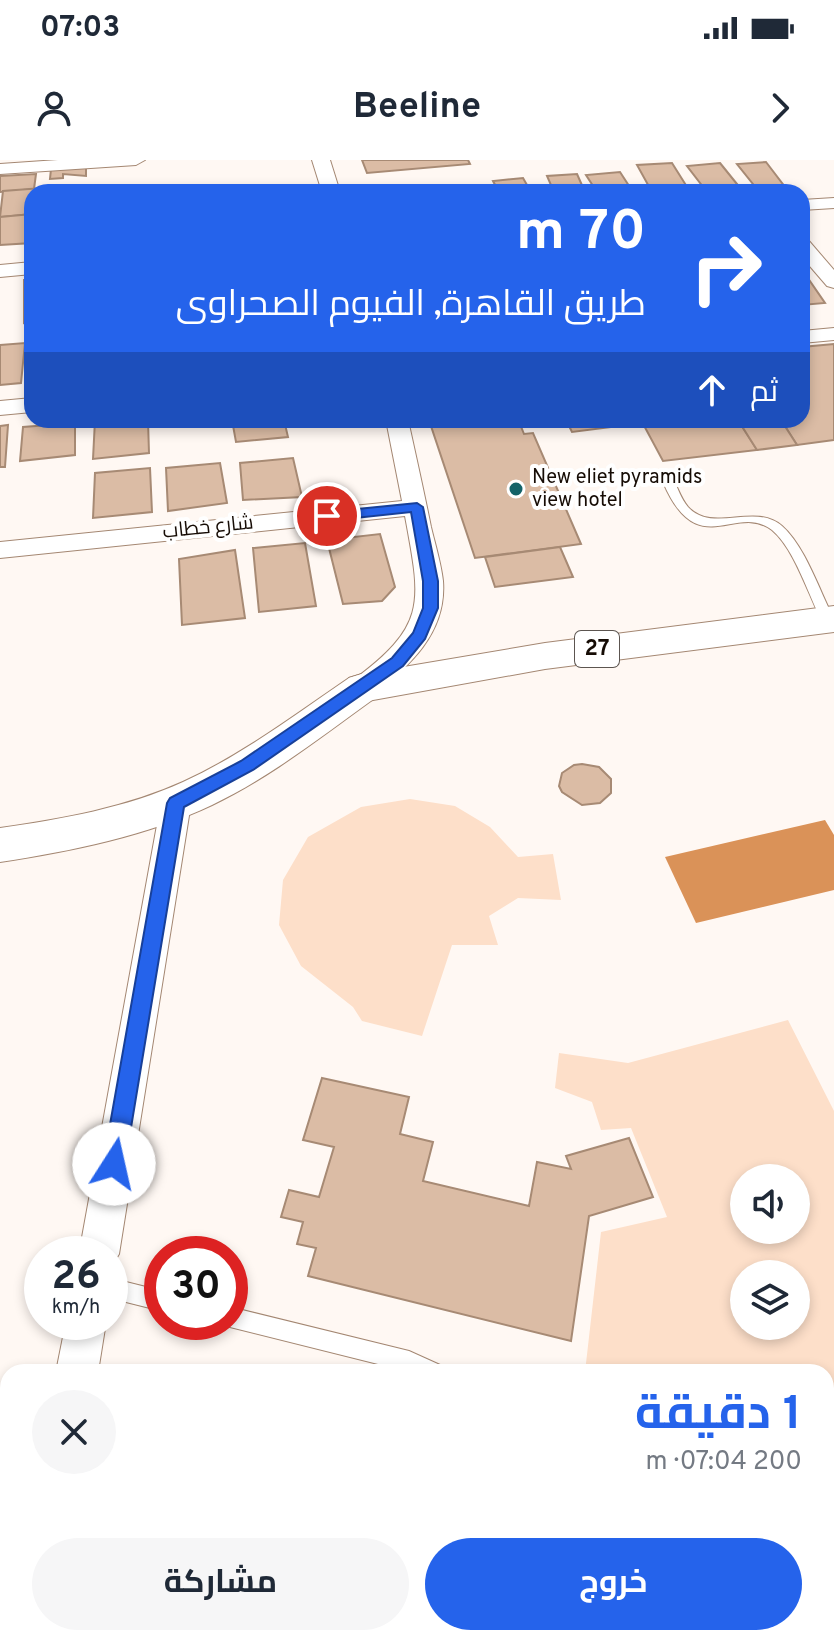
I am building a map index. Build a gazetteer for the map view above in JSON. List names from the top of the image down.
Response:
{
  "streets": {
    "main road": ["27"],
    "street": ["شارع خطاب"]
  },
  "places": ["New eliet pyramids view hotel"],
  "page": {
    "status": "07:03",
    "header": "Beeline",
    "turn": ["70 m", "طريق القاهرة, الفيوم الصحراوى"],
    "then": "ثم",
    "speed": "26 km/h",
    "limit": "30",
    "heading": ["1 دقيقة", "200 m · 07:04"],
    "buttons": ["خروج", "مشاركة"]
  }
}
